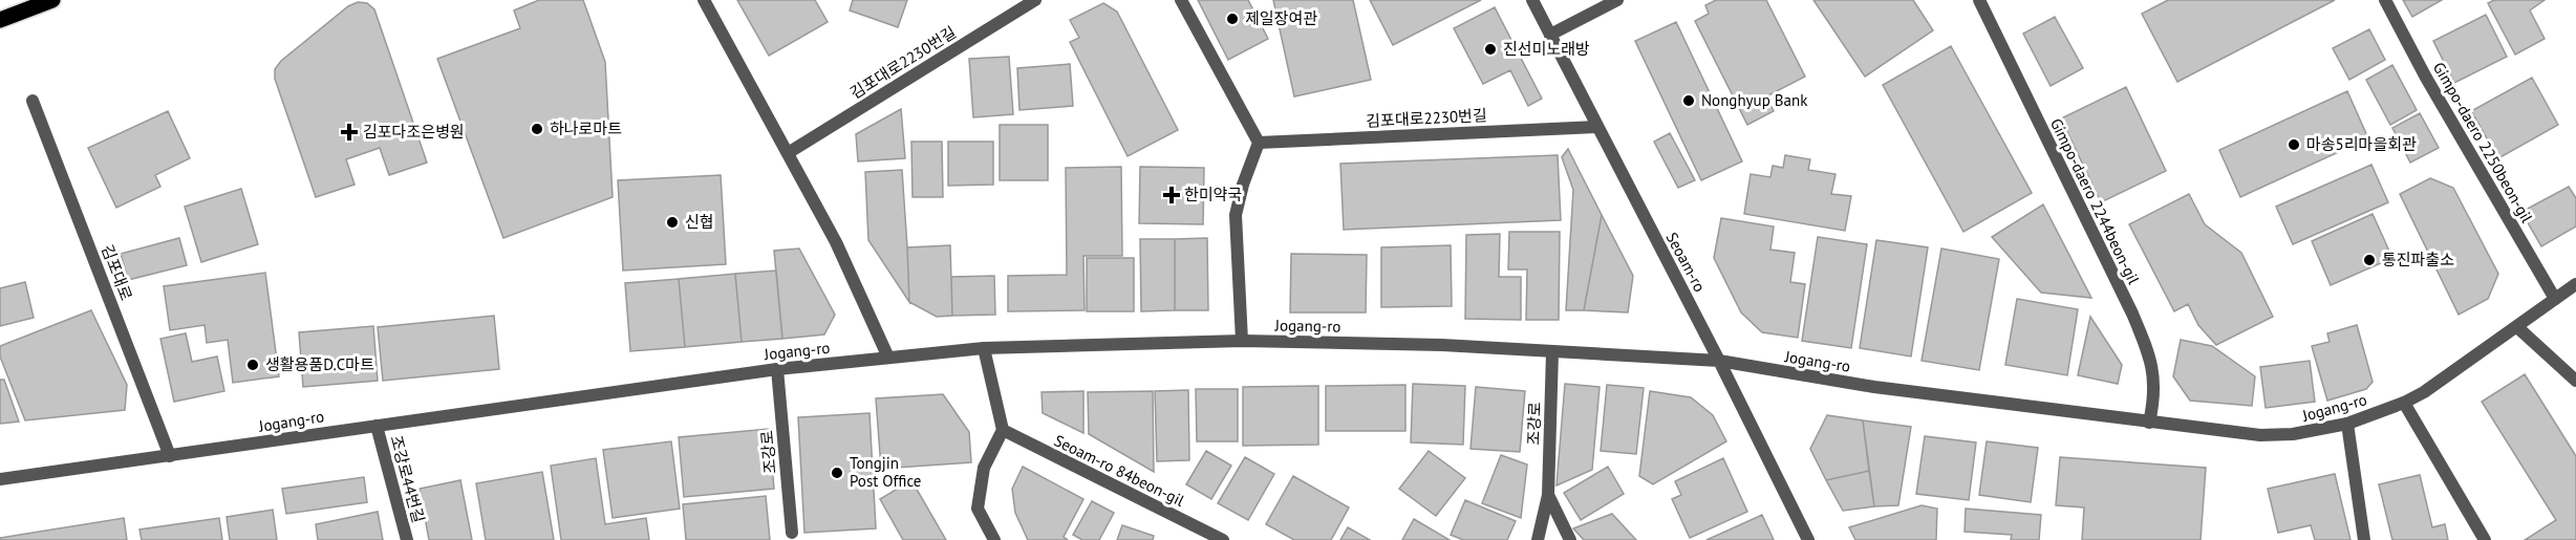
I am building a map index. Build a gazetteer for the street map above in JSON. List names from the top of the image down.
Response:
{
  "streets": {
    "street": [
      "김포대로2230번길",
      "Gimpo-daero 2250beon-gil",
      "Gimpo-daero 2244beon-gil",
      "Seoam-ro",
      "김포대로",
      "Jogang-ro",
      "조강로",
      "Seoam-ro 84beon-gil",
      "조강로44번길"
    ]
  },
  "crossings": [
    ["김포대로2230번길", "Seoam-ro"],
    ["Gimpo-daero 2250beon-gil", "Jogang-ro"],
    ["Gimpo-daero 2244beon-gil", "Jogang-ro"],
    ["Seoam-ro", "Jogang-ro"],
    ["김포대로", "Jogang-ro"],
    ["Jogang-ro", "조강로"],
    ["Jogang-ro", "조강로44번길"]
  ],
  "places": {
    "other": [
      "제일장여관",
      "진선미노래방",
      "Nonghyup Bank",
      "하나로마트",
      "마송5리마을회관",
      "신협",
      "통진파출소",
      "생활용품D.C마트",
      "Tongjin Post Office"
    ],
    "health": ["김포다조은병원", "한미약국"]
  }
}
